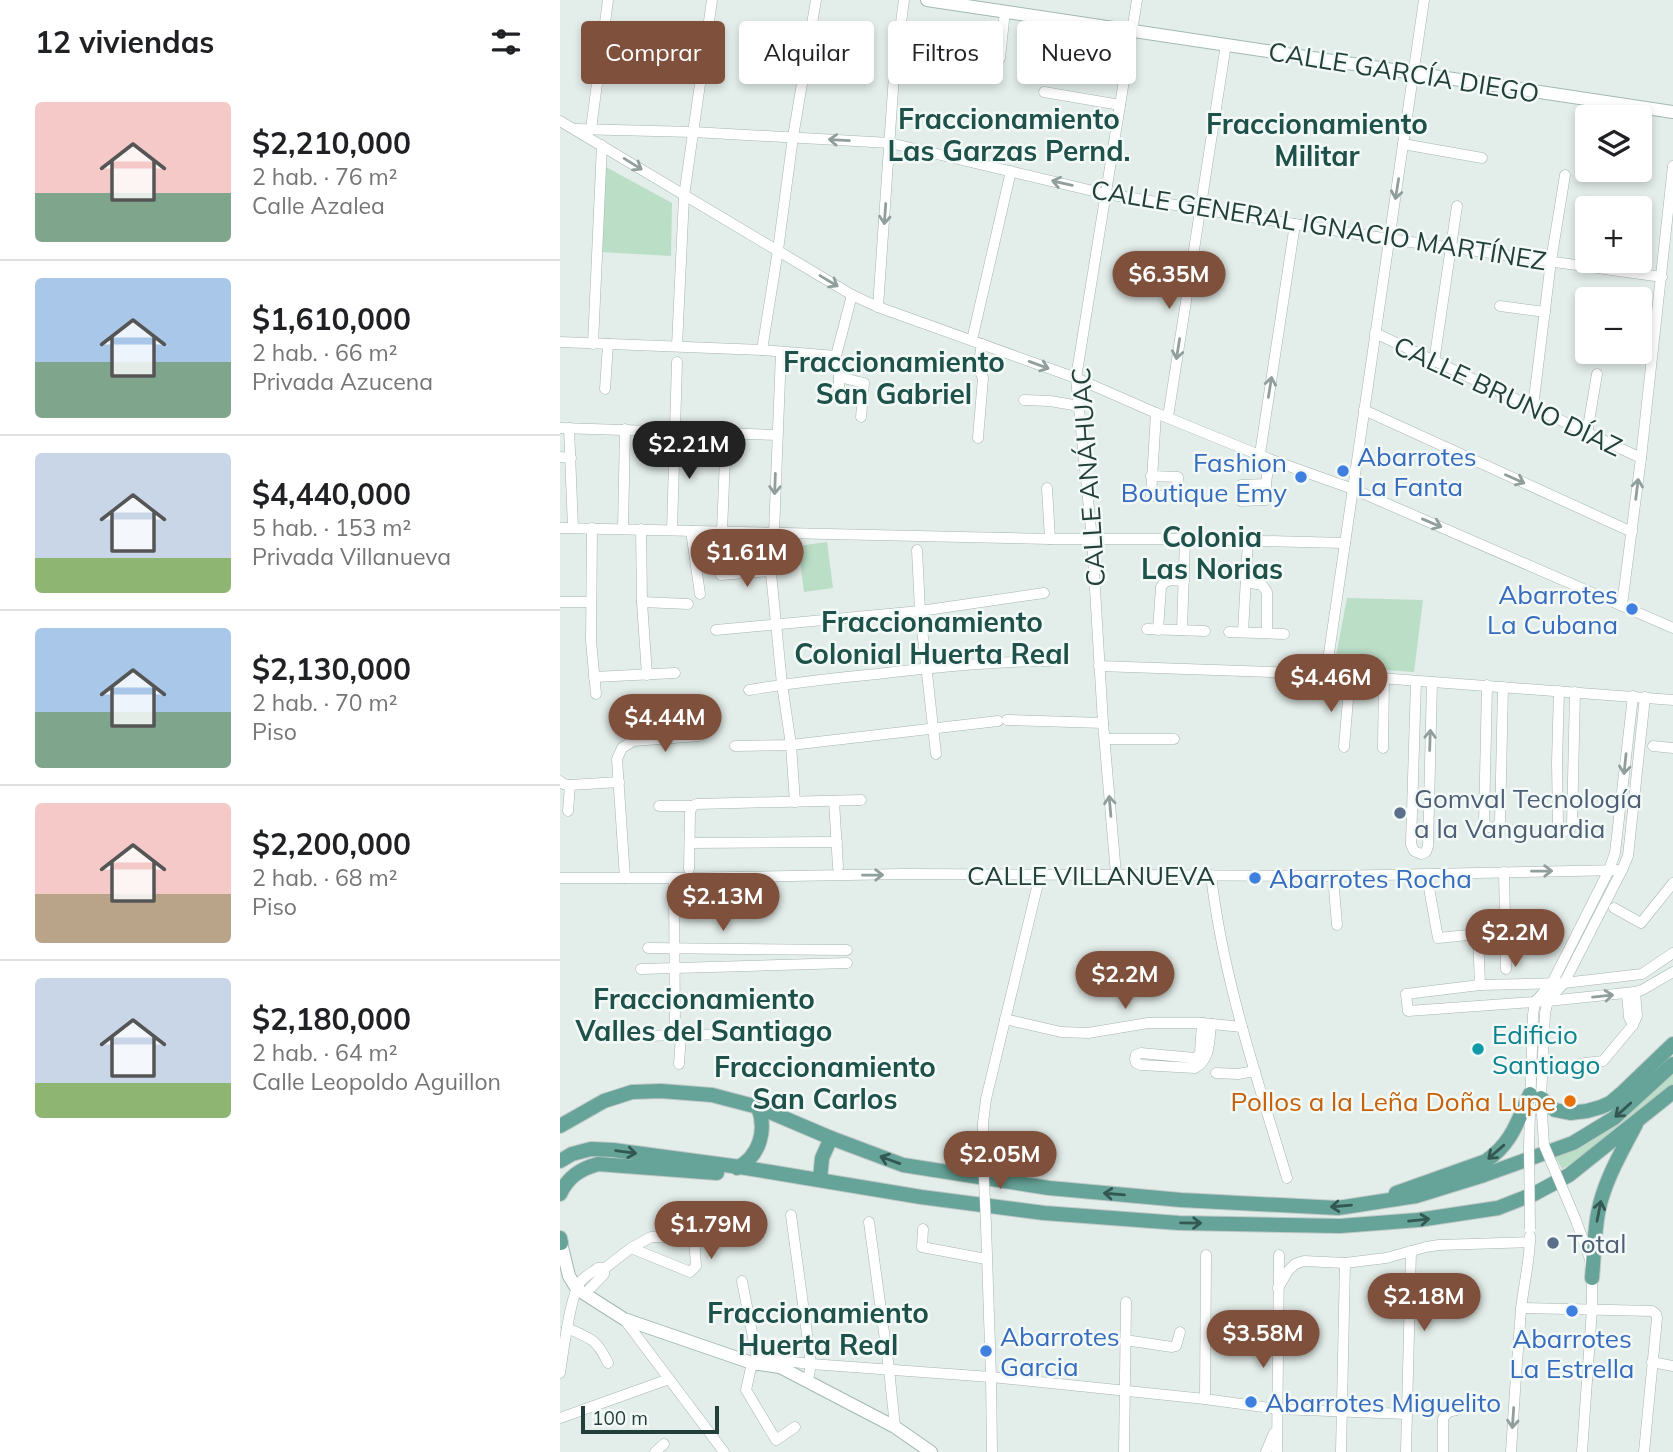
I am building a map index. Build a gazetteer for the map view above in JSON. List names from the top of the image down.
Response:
{
  "streets": {
    "street": [
      "CALLE GARCÍA DIEGO",
      "CALLE GENERAL IGNACIO MARTÍNEZ",
      "CALLE BRUNO DÍAZ",
      "CALLE ANÁHUAC",
      "CALLE VILLANUEVA"
    ]
  },
  "crossings": [
    ["CALLE GENERAL IGNACIO MARTÍNEZ", "CALLE ANÁHUAC"],
    ["CALLE ANÁHUAC", "CALLE VILLANUEVA"]
  ],
  "districts": [
    "Fraccionamiento Las Garzas Pernd.",
    "Fraccionamiento Militar",
    "Fraccionamiento San Gabriel",
    "Colonia Las Norias",
    "Fraccionamiento Colonial Huerta Real",
    "Fraccionamiento Valles del Santiago",
    "Fraccionamiento San Carlos",
    "Fraccionamiento Huerta Real"
  ],
  "places": [
    "Abarrotes La Fanta",
    "Fashion Boutique Emy",
    "Abarrotes La Cubana",
    "Gomval Tecnología a la Vanguardia",
    "Abarrotes Rocha",
    "Edificio Santiago",
    "Pollos a la Leña Doña Lupe",
    "Total",
    "Abarrotes La Estrella",
    "Abarrotes Garcia",
    "Abarrotes Miguelito"
  ],
  "scale_bar": "100 m",
  "page": {
    "heading": "12 viviendas",
    "chip": [
      "Comprar",
      "Alquilar",
      "Filtros",
      "Nuevo"
    ],
    "list": [
      {
        "name": "$2,210,000",
        "note": "2 hab. · 76 m² · Calle Azalea"
      },
      {
        "name": "$1,610,000",
        "note": "2 hab. · 66 m² · Privada Azucena"
      },
      {
        "name": "$4,440,000",
        "note": "5 hab. · 153 m² · Privada Villanueva"
      },
      {
        "name": "$2,130,000",
        "note": "2 hab. · 70 m² · Piso"
      },
      {
        "name": "$2,200,000",
        "note": "2 hab. · 68 m² · Piso"
      },
      {
        "name": "$2,180,000",
        "note": "2 hab. · 64 m² · Calle Leopoldo Aguillon"
      }
    ],
    "map_buttons": ["+", "−"],
    "price": [
      "$6.35M",
      "$2.21M",
      "$1.61M",
      "$4.46M",
      "$4.44M",
      "$2.13M",
      "$2.2M",
      "$2.2M",
      "$2.05M",
      "$1.79M",
      "$2.18M",
      "$3.58M"
    ],
    "scale": "100 m"
  }
}
